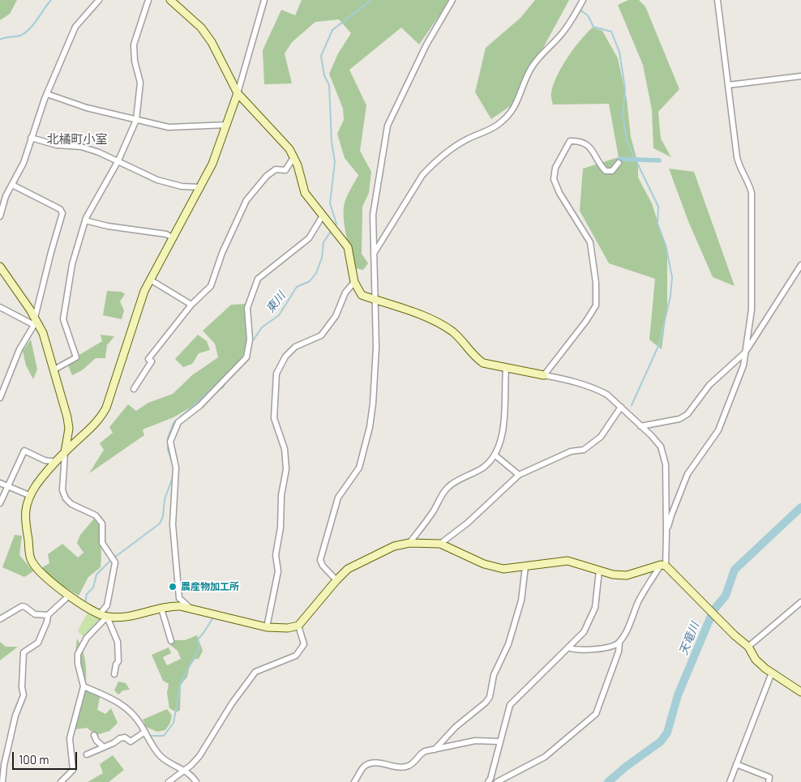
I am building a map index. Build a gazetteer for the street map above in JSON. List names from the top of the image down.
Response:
{
  "districts": ["北橘町小室"],
  "water": ["東川", "天竜川"],
  "places": ["農産物加工所"],
  "scale_bar": "100 m"
}
